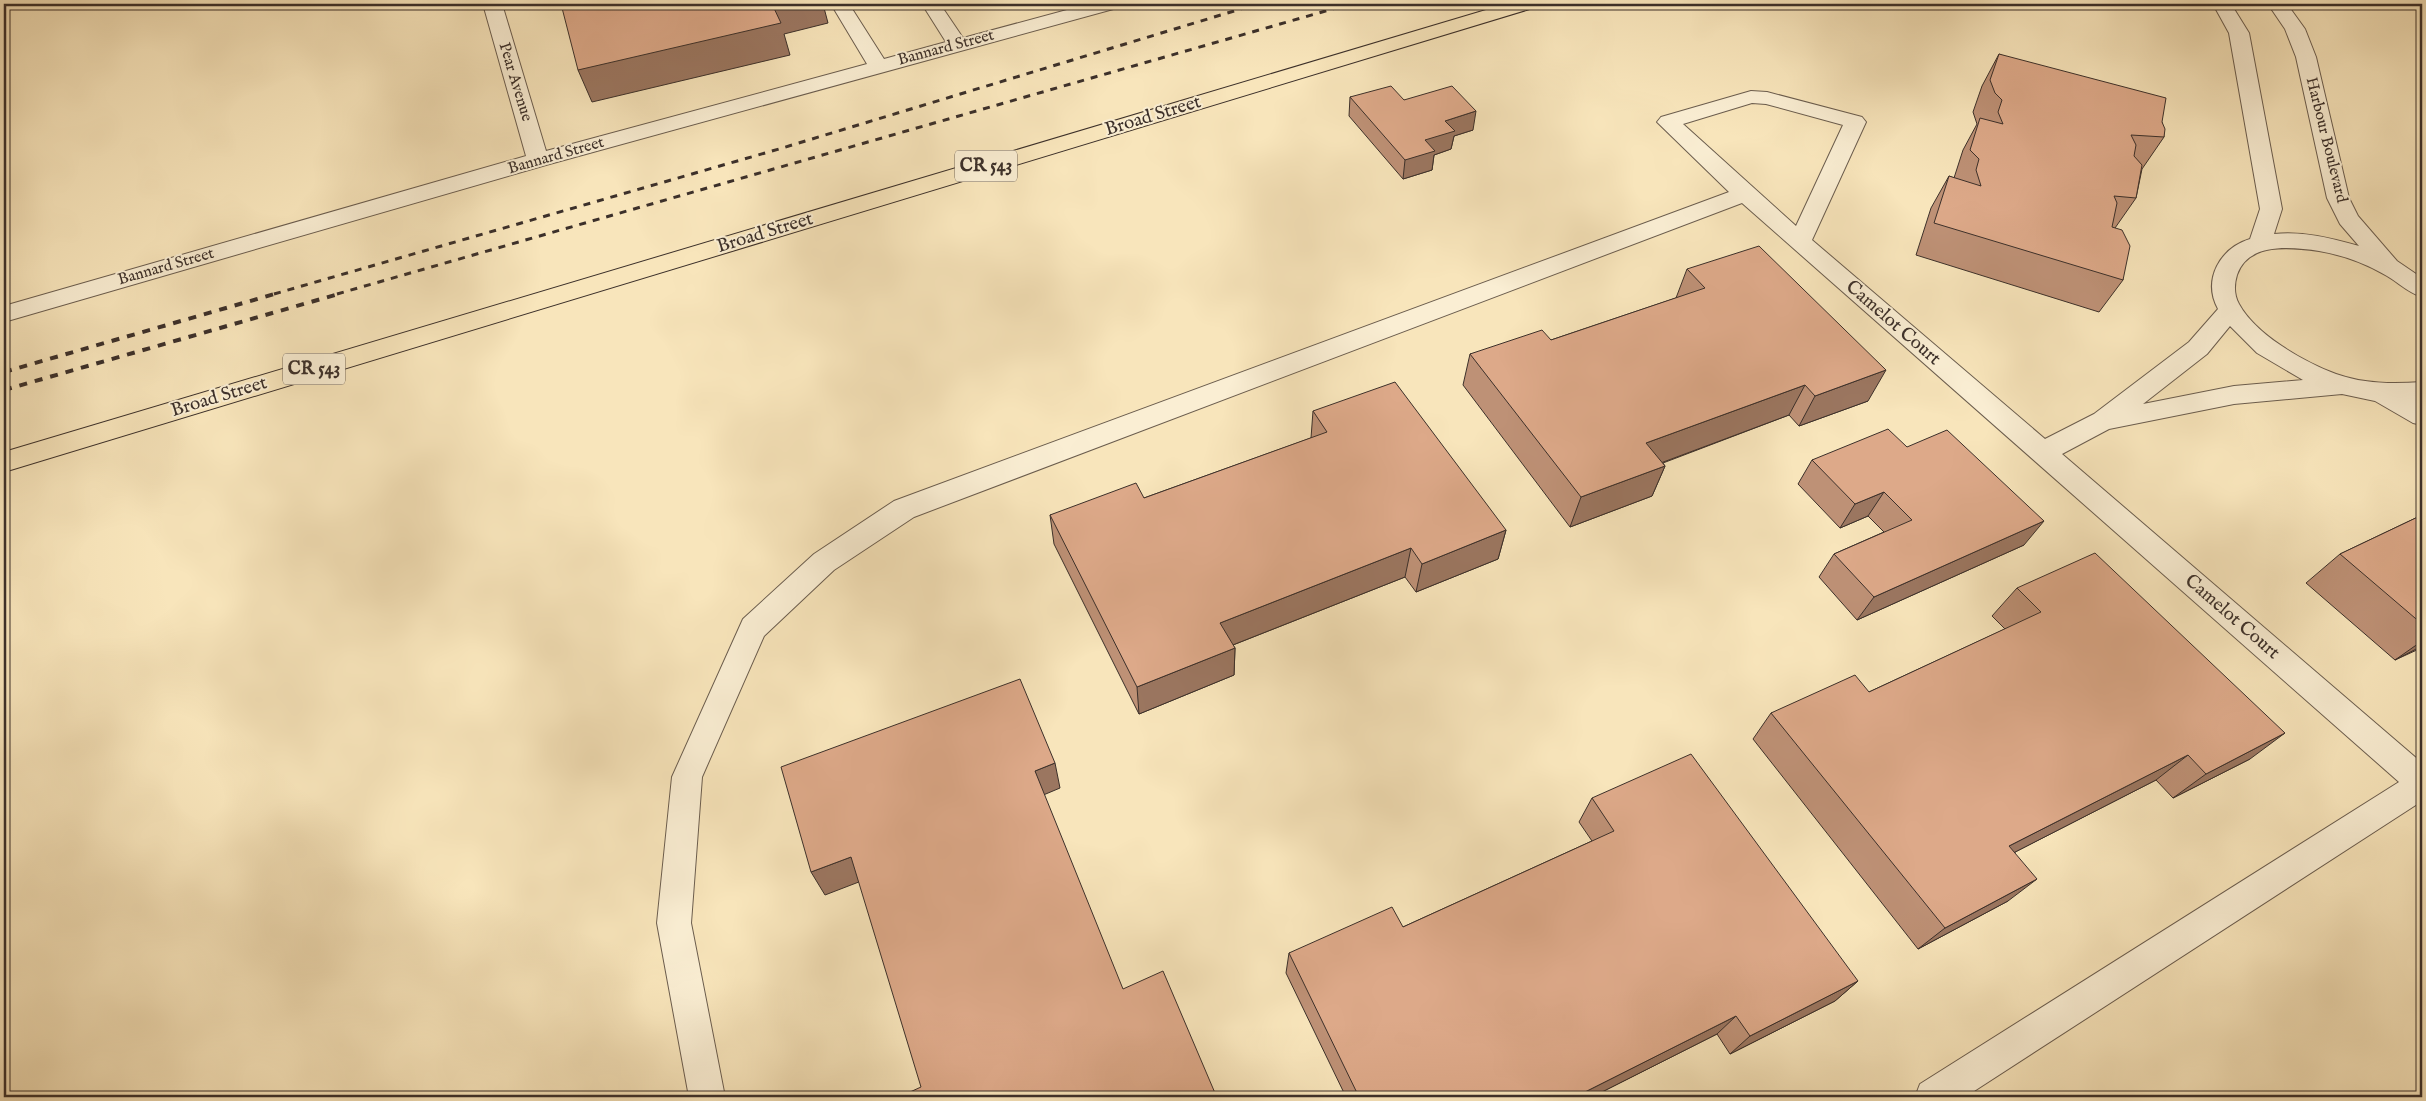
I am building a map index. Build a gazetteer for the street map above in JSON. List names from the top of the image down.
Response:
{
  "streets": {
    "main road": ["Broad Street", "CR 543"],
    "street": [
      "Bannard Street",
      "Pear Avenue",
      "Harbour Boulevard",
      "Camelot Court"
    ]
  },
  "crossings": [
    ["Bannard Street", "Pear Avenue"]
  ]
}
